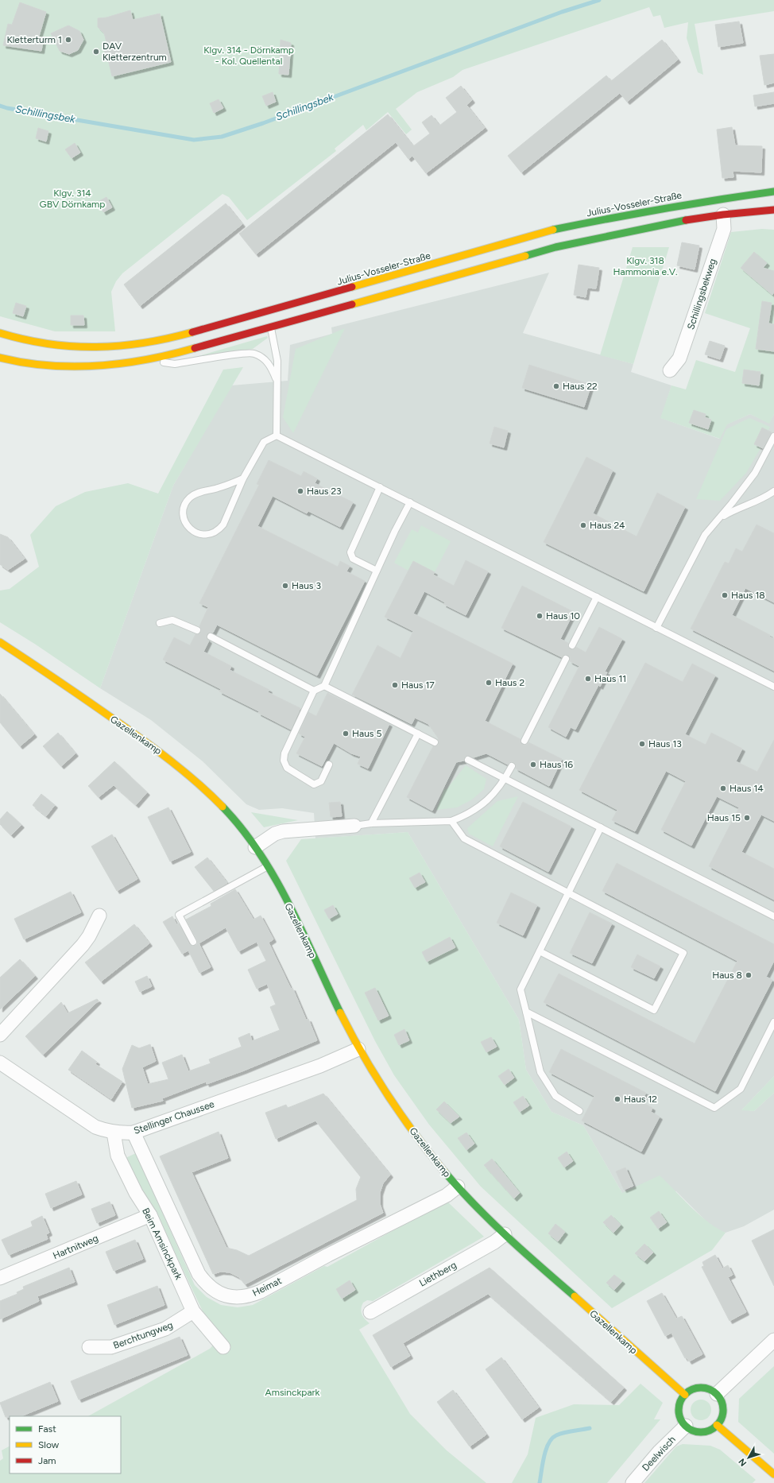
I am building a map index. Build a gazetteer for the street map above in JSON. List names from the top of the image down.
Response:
{
  "streets": {
    "main road": ["Julius-Vosseler-Straße", "Gazellenkamp"],
    "street": [
      "Schillingsbekweg",
      "Stellinger Chaussee",
      "Beim Amsinckpark",
      "Hartnitweg",
      "Liethberg",
      "Heimat",
      "Berchtungweg",
      "Deelwisch"
    ]
  },
  "crossings": [
    ["Gazellenkamp", "Stellinger Chaussee"],
    ["Gazellenkamp", "Liethberg"],
    ["Gazellenkamp", "Heimat"],
    ["Gazellenkamp", "Deelwisch"],
    ["Stellinger Chaussee", "Beim Amsinckpark"],
    ["Stellinger Chaussee", "Heimat"],
    ["Beim Amsinckpark", "Hartnitweg"],
    ["Beim Amsinckpark", "Berchtungweg"]
  ],
  "water": ["Schillingsbek"],
  "parks": [
    "Klgv. 314 - Dörnkamp - Kol. Quellental",
    "Klgv. 314 GBV Dörnkamp",
    "Klgv. 318 Hammonia e.V.",
    "Amsinckpark"
  ],
  "places": [
    "Kletterturm 1",
    "DAV Kletterzentrum",
    "Haus 22",
    "Haus 23",
    "Haus 24",
    "Haus 3",
    "Haus 18",
    "Haus 10",
    "Haus 11",
    "Haus 2",
    "Haus 17",
    "Haus 5",
    "Haus 13",
    "Haus 16",
    "Haus 14",
    "Haus 15",
    "Haus 8",
    "Haus 12"
  ],
  "legend": ["Fast", "Slow", "Jam"],
  "north": "bottom left"
}
